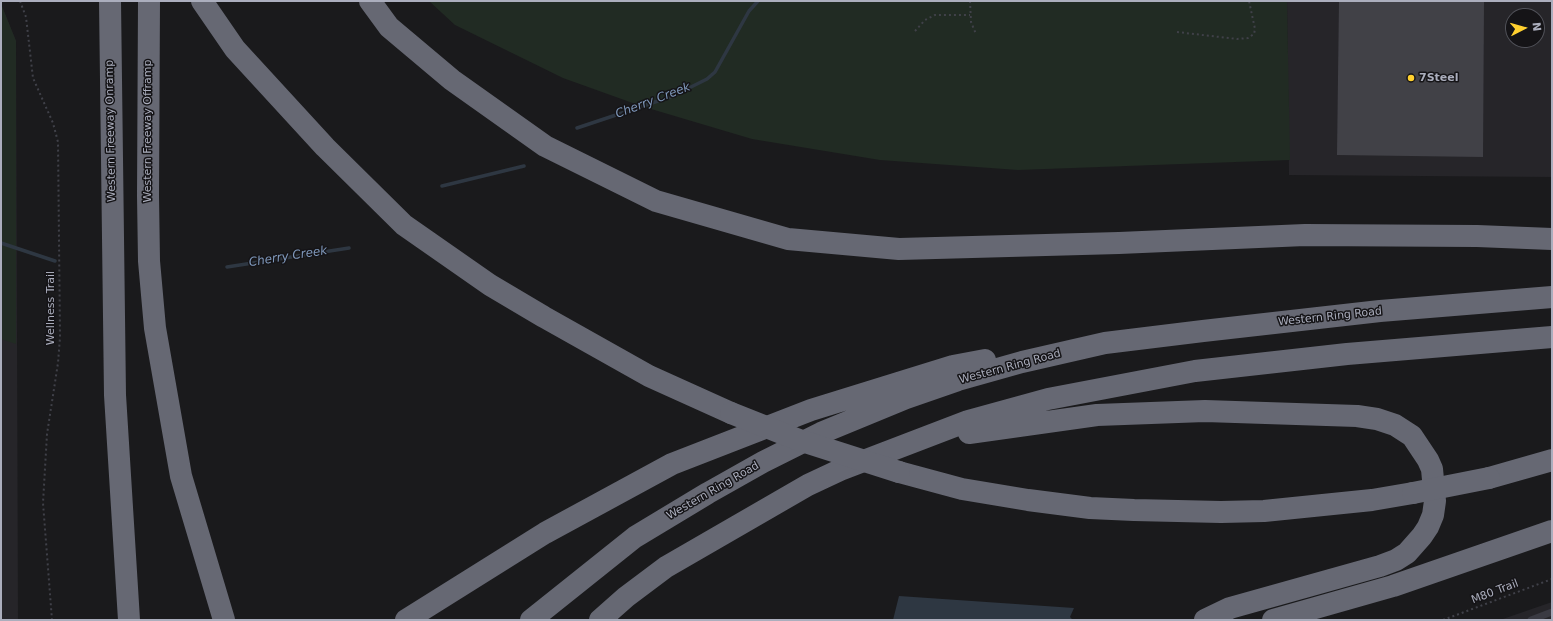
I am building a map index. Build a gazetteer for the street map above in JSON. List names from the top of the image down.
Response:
{
  "streets": {
    "highway": ["Western Freeway Onramp", "Western Freeway Offramp", "Western Ring Road"],
    "path": ["Wellness Trail", "M80 Trail"]
  },
  "water": ["Cherry Creek"],
  "places": ["7Steel"],
  "north": "right"
}
